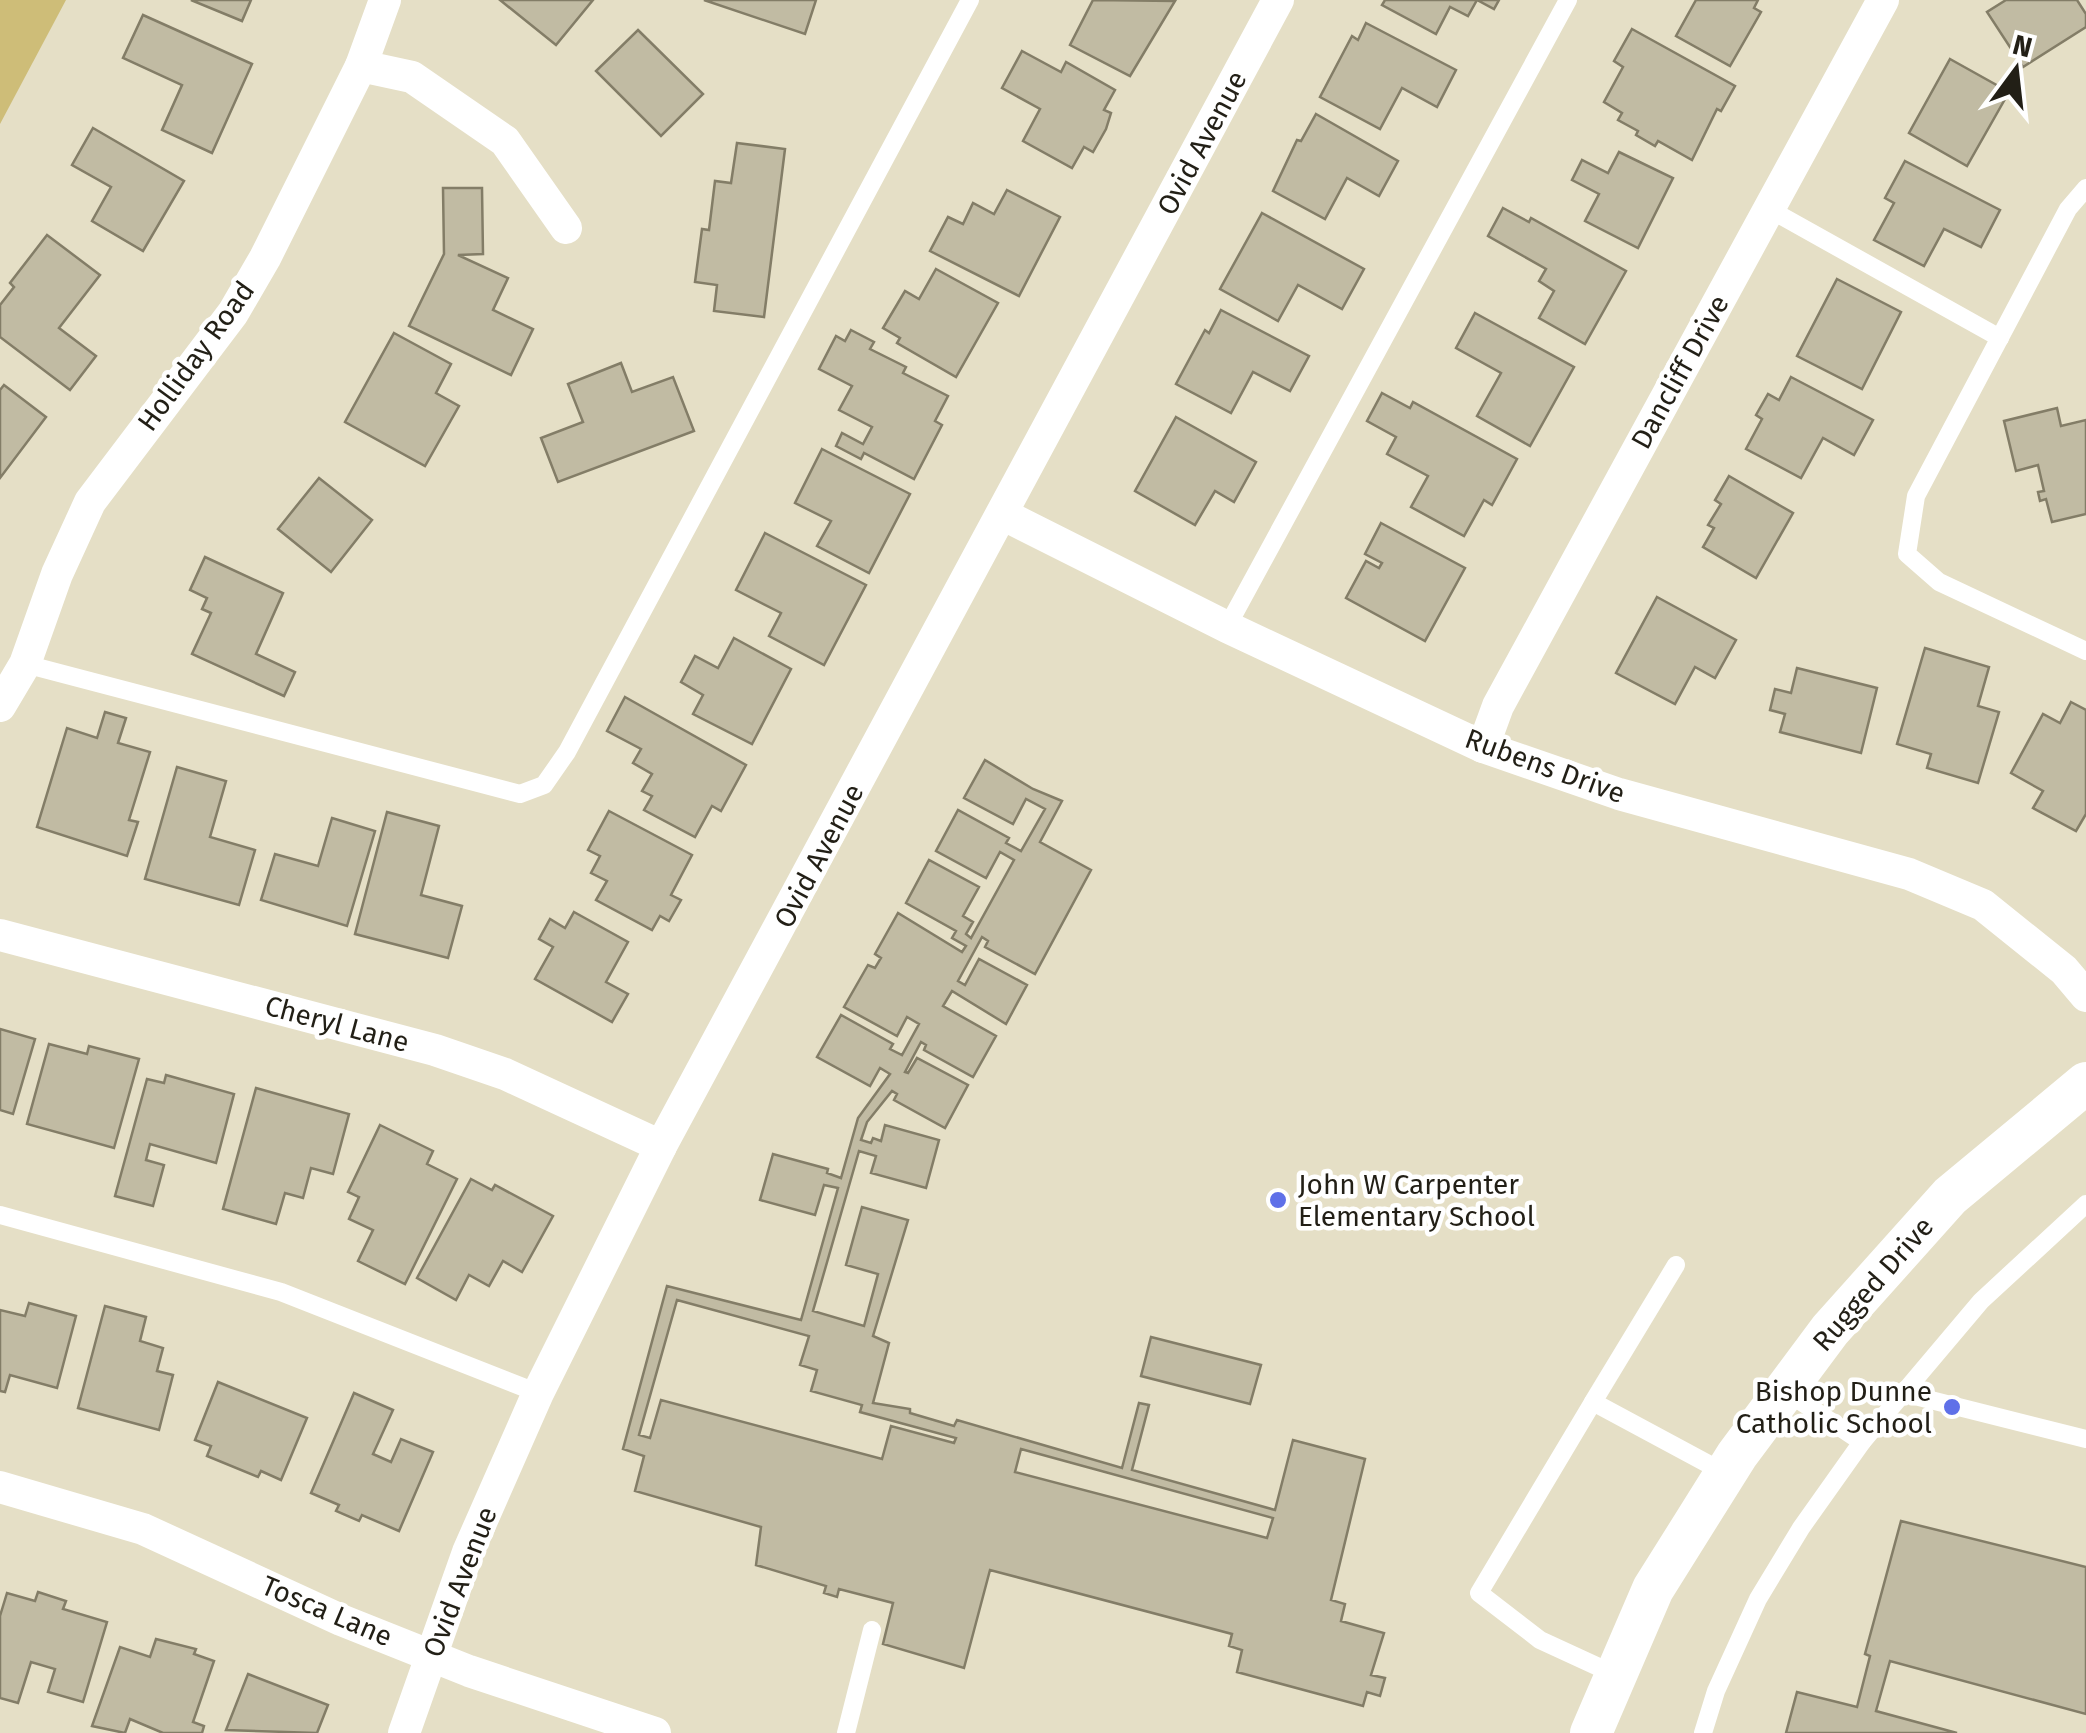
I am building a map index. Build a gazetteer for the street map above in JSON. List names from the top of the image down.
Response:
{
  "streets": {
    "street": [
      "Ovid Avenue",
      "Holliday Road",
      "Dancliff Drive",
      "Rubens Drive",
      "Cheryl Lane",
      "Rugged Drive",
      "Tosca Lane"
    ]
  },
  "crossings": [
    ["Ovid Avenue", "Rubens Drive"],
    ["Ovid Avenue", "Cheryl Lane"],
    ["Ovid Avenue", "Tosca Lane"],
    ["Dancliff Drive", "Rubens Drive"]
  ],
  "places": ["John W Carpenter Elementary School", "Bishop Dunne Catholic School"],
  "north": "top"
}
